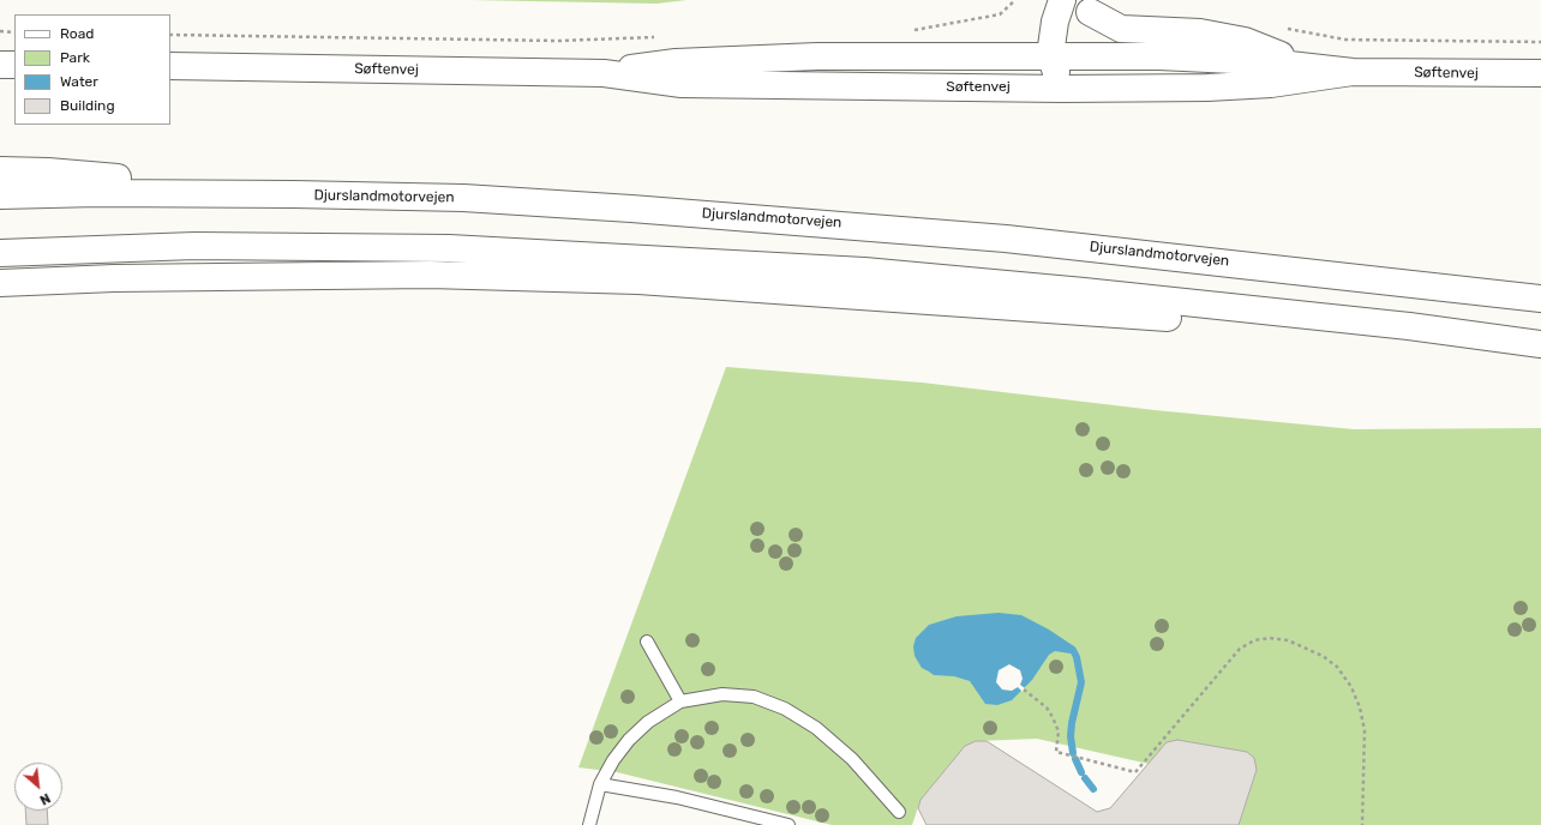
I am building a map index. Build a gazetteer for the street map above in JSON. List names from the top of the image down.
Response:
{
  "streets": {
    "main road": ["Søftenvej", "Djurslandmotorvejen"]
  },
  "legend": [
    "Road",
    "Park",
    "Water",
    "Building"
  ],
  "north": "bottom right"
}
